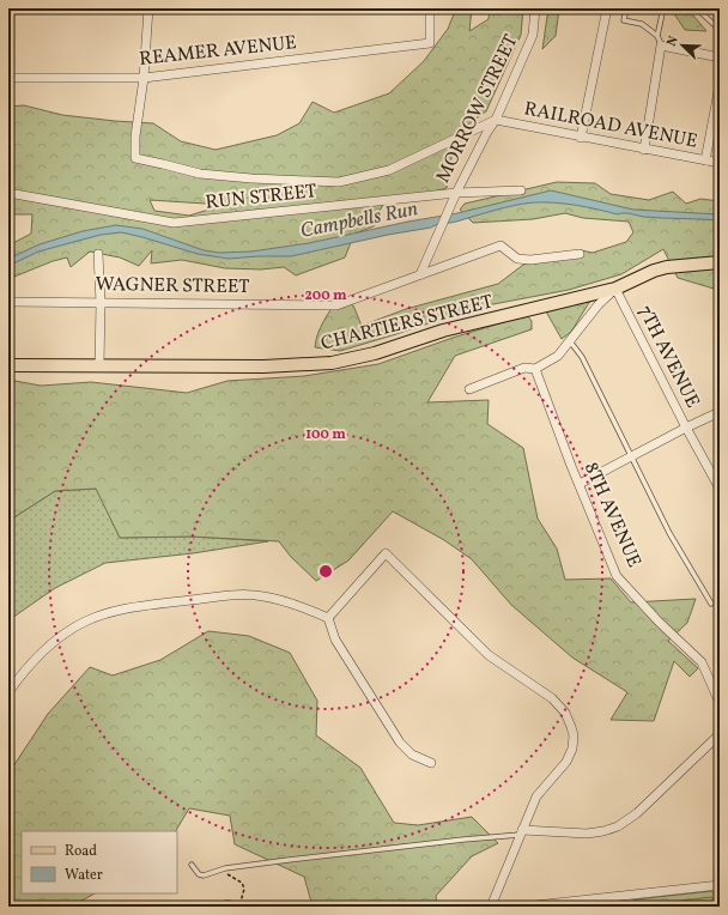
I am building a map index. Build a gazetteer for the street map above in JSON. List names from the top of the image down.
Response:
{
  "streets": {
    "main road": ["CHARTIERS STREET"],
    "street": [
      "REAMER AVENUE",
      "MORROW STREET",
      "RAILROAD AVENUE",
      "RUN STREET",
      "WAGNER STREET",
      "7TH AVENUE",
      "8TH AVENUE"
    ]
  },
  "crossings": [
    ["MORROW STREET", "RAILROAD AVENUE"],
    ["MORROW STREET", "RUN STREET"],
    ["MORROW STREET", "WAGNER STREET"],
    ["CHARTIERS STREET", "7TH AVENUE"]
  ],
  "water": ["Campbells Run"],
  "legend": ["Road", "Water"],
  "north": "top left",
  "rings": ["200 m", "100 m"]
}
